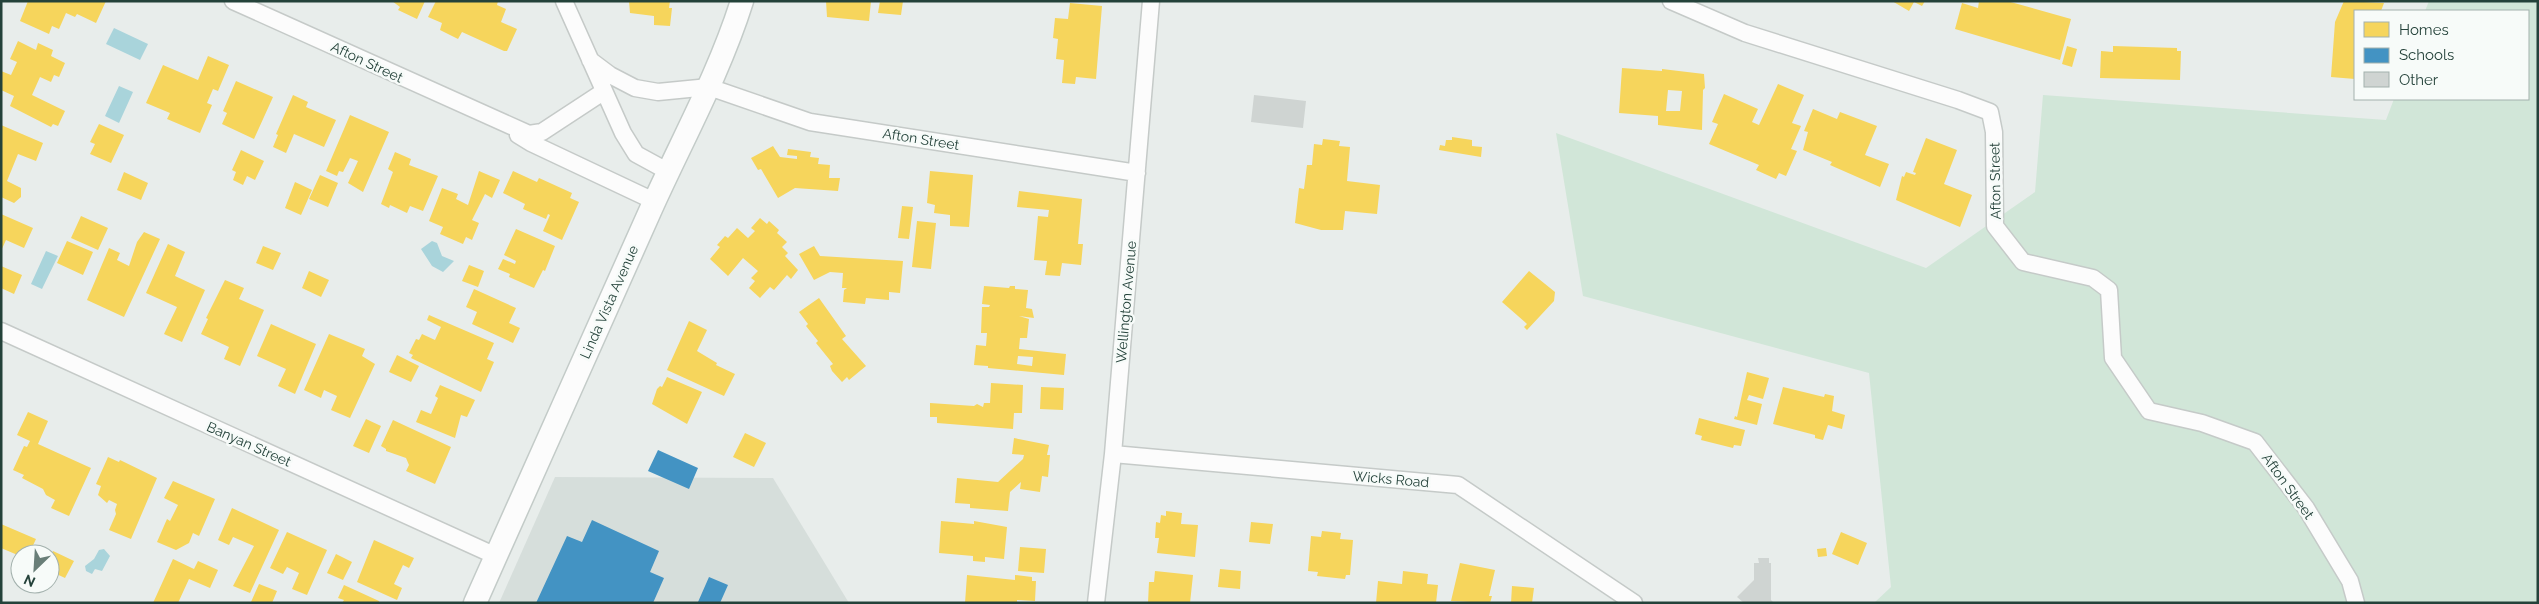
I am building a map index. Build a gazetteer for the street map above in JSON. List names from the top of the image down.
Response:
{
  "streets": {
    "main road": ["Linda Vista Avenue"],
    "street": [
      "Afton Street",
      "Wellington Avenue",
      "Banyan Street",
      "Wicks Road"
    ]
  },
  "crossings": [
    ["Afton Street", "Linda Vista Avenue"],
    ["Afton Street", "Wellington Avenue"],
    ["Linda Vista Avenue", "Banyan Street"],
    ["Wellington Avenue", "Wicks Road"]
  ],
  "legend": ["Homes", "Schools", "Other"],
  "north": "bottom left"
}
